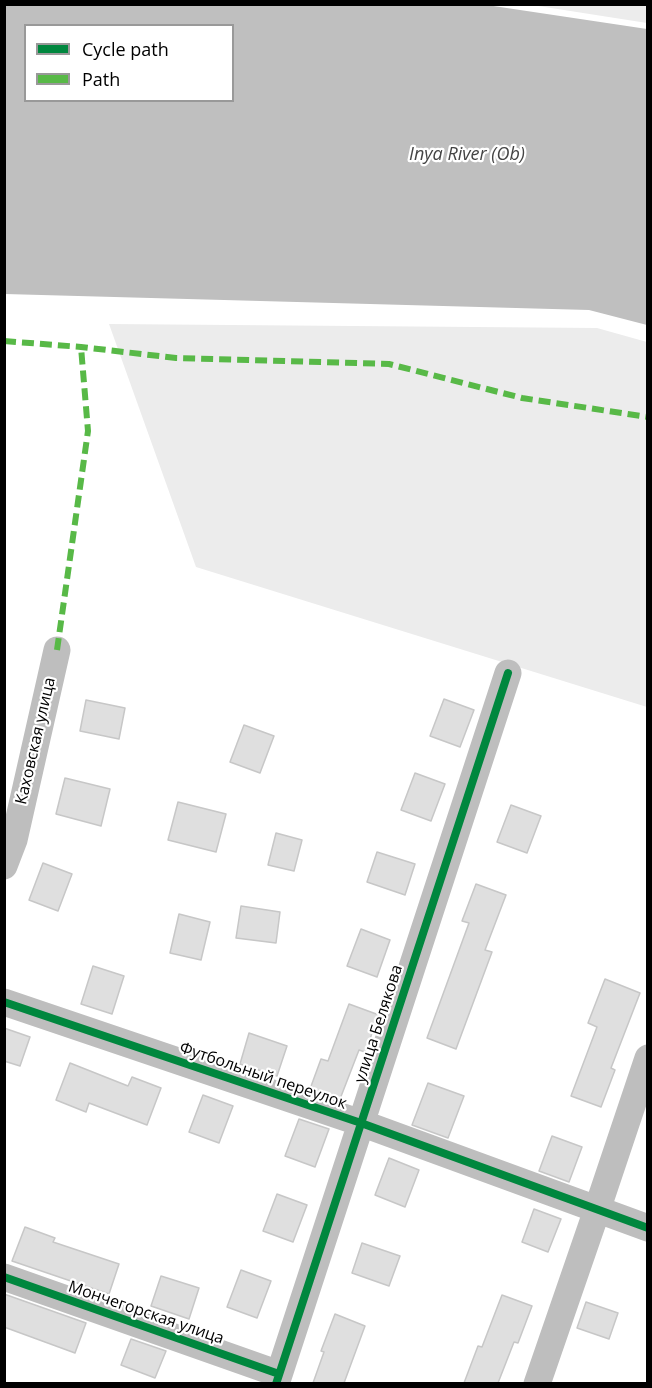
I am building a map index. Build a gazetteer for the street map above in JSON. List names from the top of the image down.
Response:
{
  "streets": {
    "street": [
      "Каховская улица",
      "улица Белякова",
      "Футбольный переулок",
      "Мончегорская улица"
    ]
  },
  "crossings": [
    ["улица Белякова", "Футбольный переулок"],
    ["улица Белякова", "Мончегорская улица"]
  ],
  "water": ["Inya River (Ob)"],
  "legend": ["Cycle path", "Path"]
}
